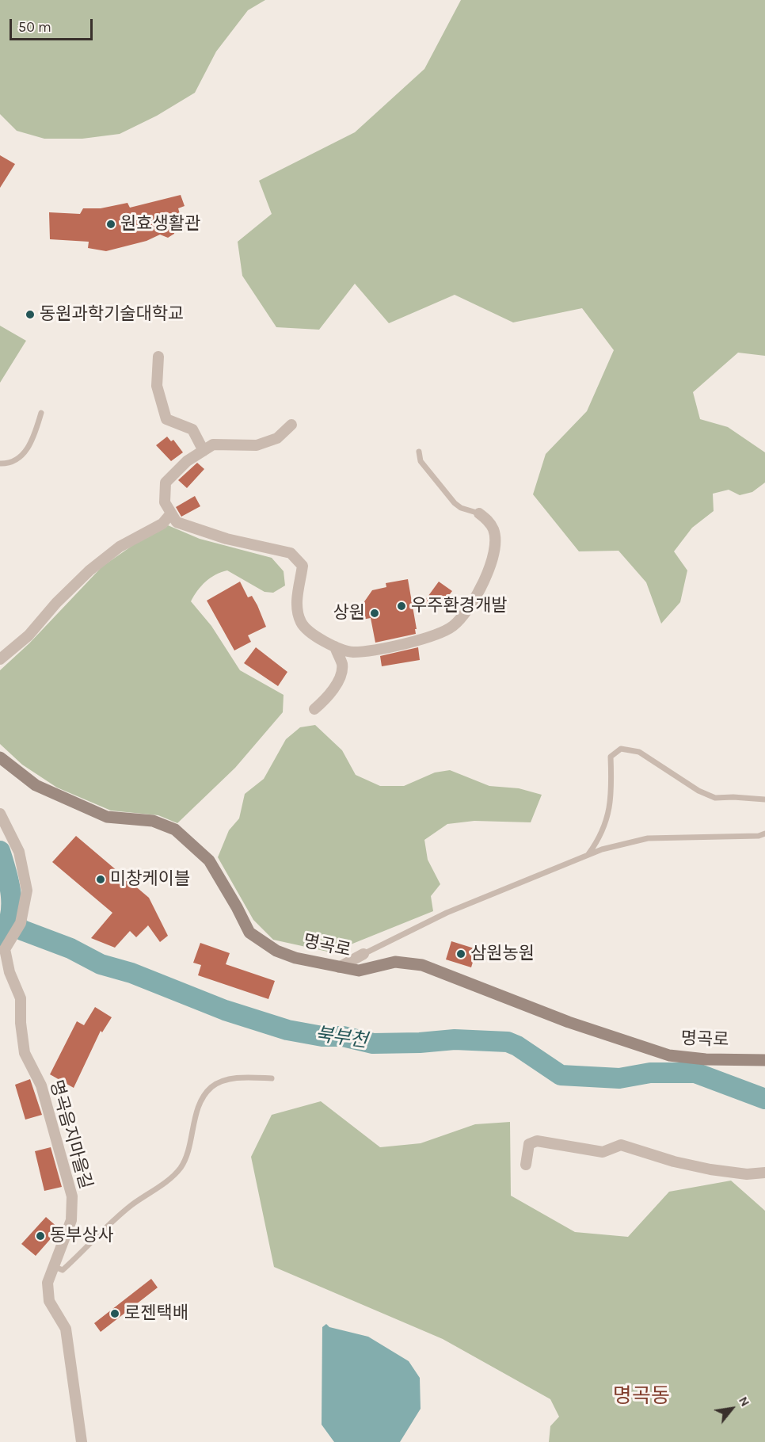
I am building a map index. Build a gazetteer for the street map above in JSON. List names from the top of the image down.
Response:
{
  "streets": {
    "main road": ["명곡로"],
    "street": ["명곡음지마을길"]
  },
  "districts": ["명곡동"],
  "water": ["북부천"],
  "places": [
    "원효생활관",
    "동원과학기술대학교",
    "우주환경개발",
    "상원",
    "미창케이블",
    "삼원농원",
    "동부상사",
    "로젠택배"
  ],
  "scale_bar": "50 m",
  "north": "top right"
}
